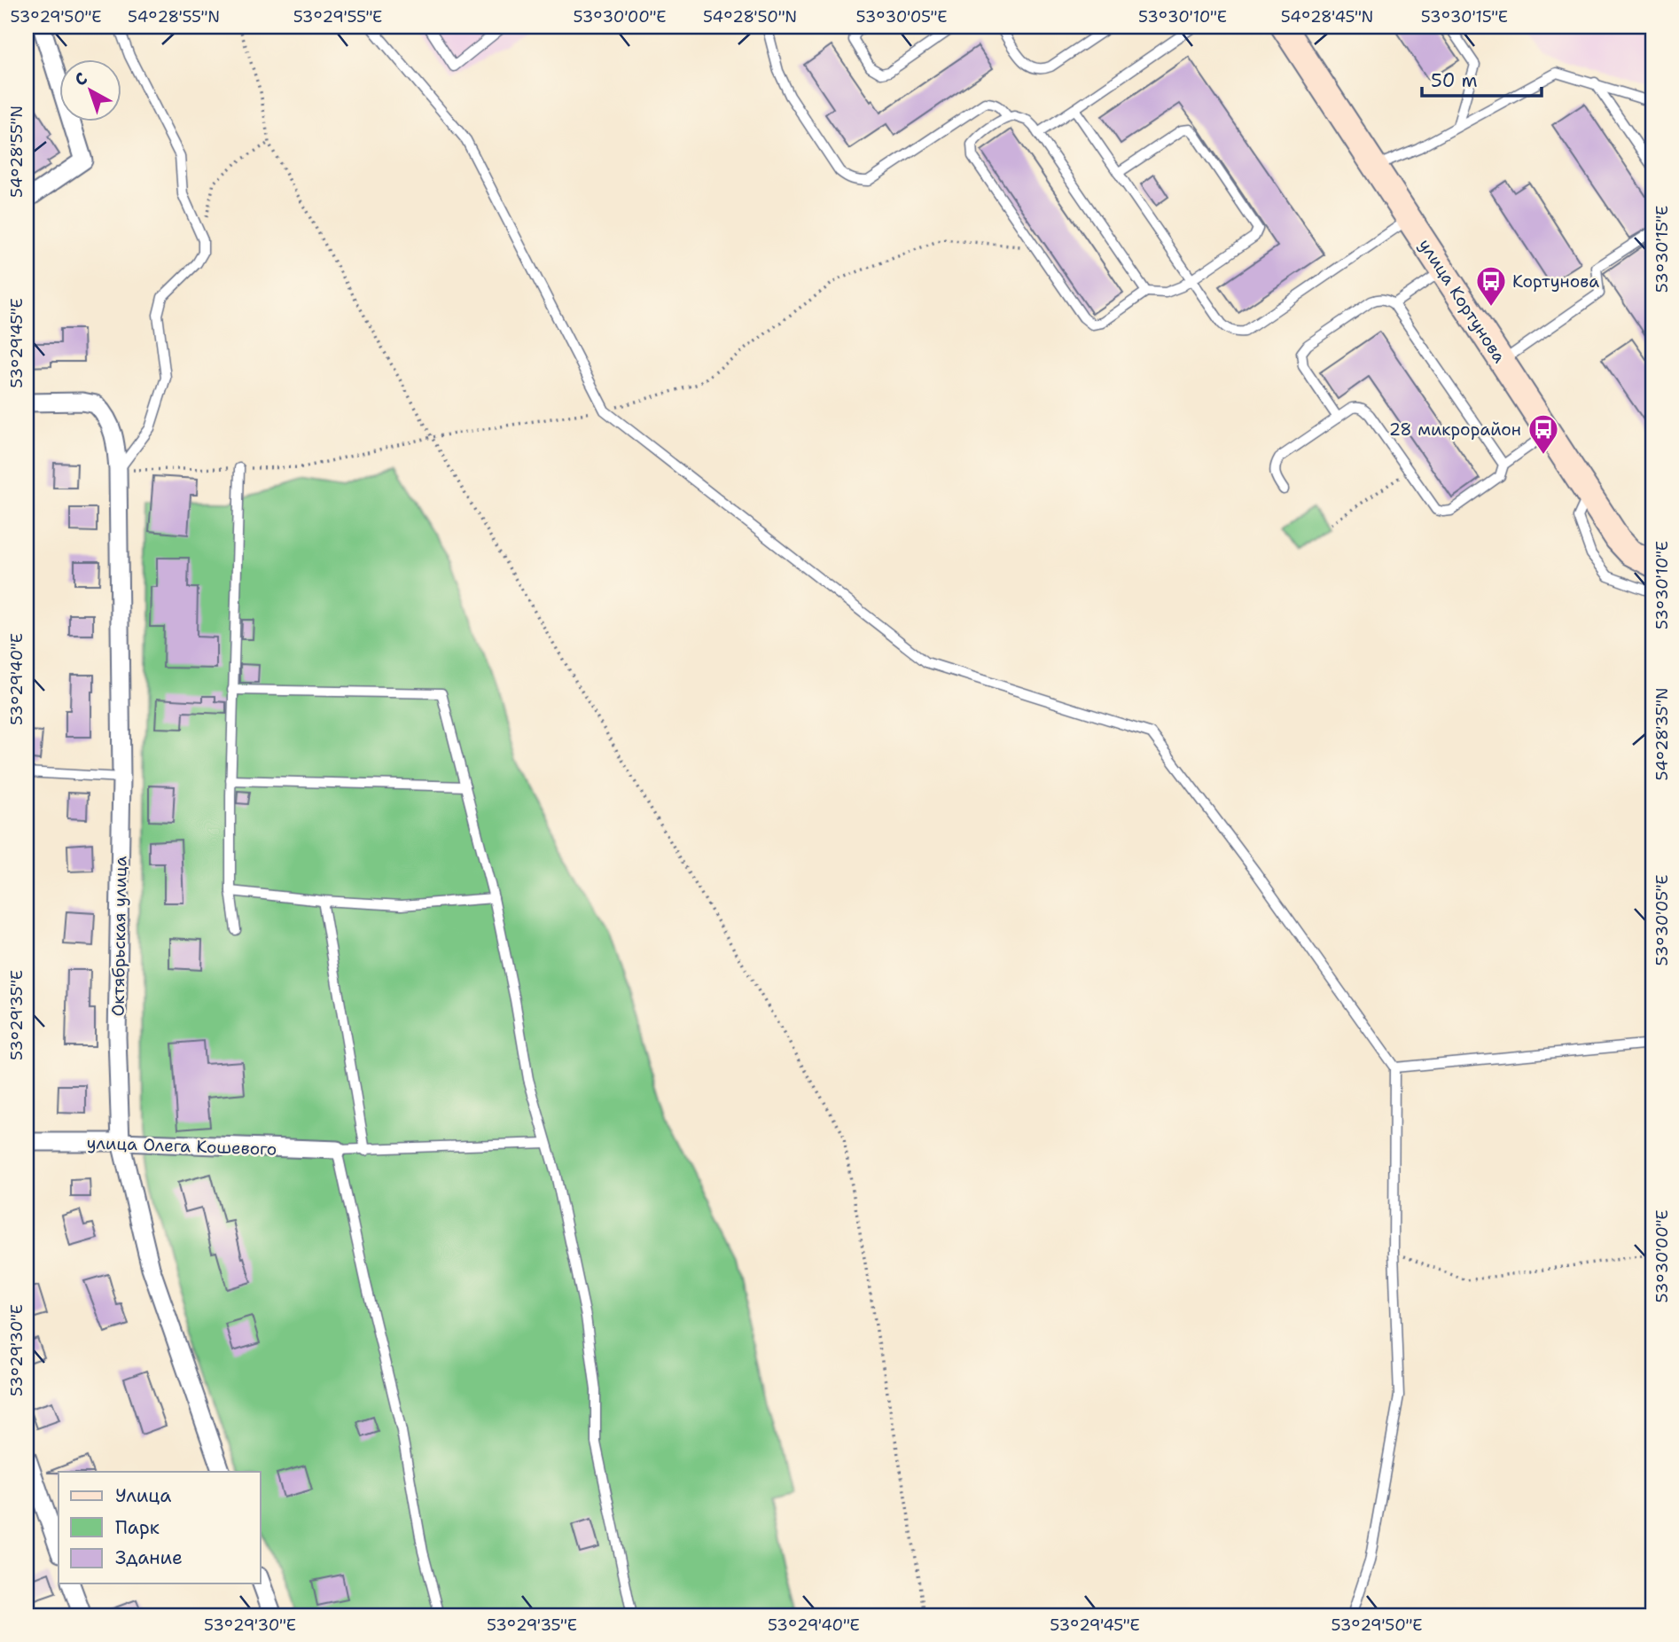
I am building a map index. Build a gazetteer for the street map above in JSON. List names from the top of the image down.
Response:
{
  "streets": {
    "main road": ["улица Кортунова"],
    "street": ["Октябрьская улица", "улица Олега Кошевого"]
  },
  "crossings": [
    ["Октябрьская улица", "улица Олега Кошевого"]
  ],
  "places": {
    "bus stop": ["Кортунова", "28 микрорайон"]
  },
  "legend": ["Улица", "Парк", "Здание"],
  "scale_bar": "50 m",
  "north": "top left",
  "coordinates": [
    "53°29'50\"E",
    "54°28'55\"N",
    "53°29'55\"E",
    "53°30'00\"E",
    "54°28'50\"N",
    "53°30'05\"E",
    "53°30'10\"E",
    "54°28'45\"N",
    "53°30'15\"E",
    "53°29'45\"E",
    "53°29'40\"E",
    "54°28'35\"N",
    "53°29'35\"E",
    "53°29'30\"E"
  ]
}
